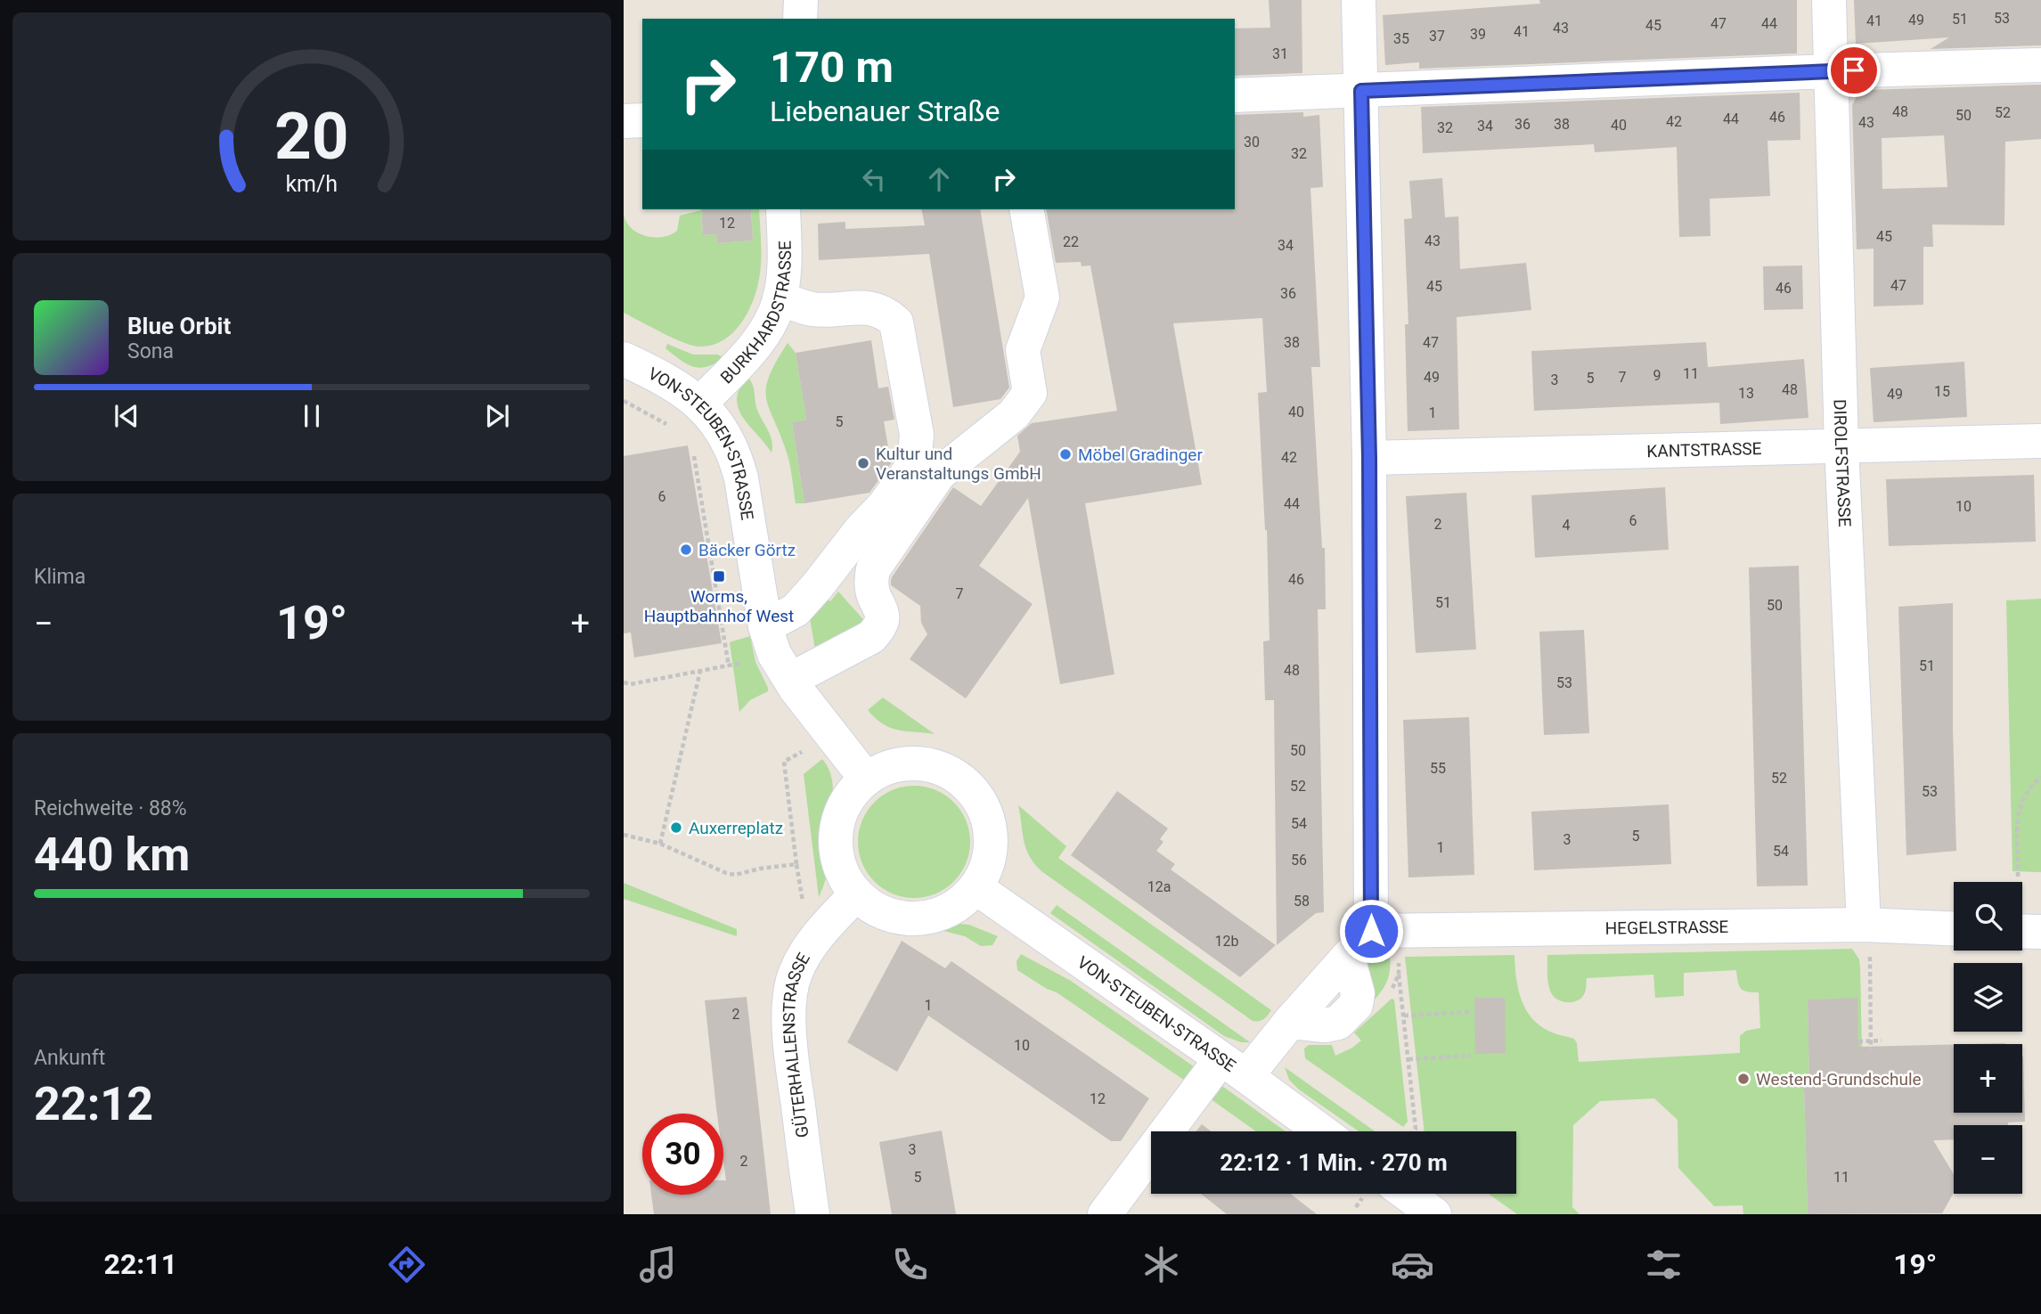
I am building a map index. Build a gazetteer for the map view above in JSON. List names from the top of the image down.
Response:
{
  "streets": {
    "street": [
      "BURKHARDSTRASSE",
      "VON-STEUBEN-STRASSE",
      "KANTSTRASSE",
      "DIROLFSTRASSE",
      "HEGELSTRASSE",
      "GÜTERHALLENSTRASSE"
    ]
  },
  "crossings": [
    ["BURKHARDSTRASSE", "VON-STEUBEN-STRASSE"],
    ["VON-STEUBEN-STRASSE", "GÜTERHALLENSTRASSE"],
    ["KANTSTRASSE", "DIROLFSTRASSE"],
    ["DIROLFSTRASSE", "HEGELSTRASSE"]
  ],
  "places": {
    "other": [
      "Möbel Gradinger",
      "Kultur und Veranstaltungs GmbH",
      "Bäcker Görtz",
      "Auxerreplatz",
      "Westend-Grundschule"
    ],
    "transit": ["Worms, Hauptbahnhof West"]
  },
  "house_numbers": [
    "53",
    "51",
    "49",
    "41",
    "47",
    "44",
    "45",
    "43",
    "41",
    "39",
    "37",
    "35",
    "31",
    "48",
    "52",
    "50",
    "46",
    "44",
    "42",
    "43",
    "36",
    "38",
    "40",
    "34",
    "32",
    "30",
    "32",
    "12",
    "45",
    "43",
    "22",
    "34",
    "47",
    "45",
    "46",
    "36",
    "38",
    "47",
    "11",
    "9",
    "49",
    "7",
    "5",
    "3",
    "48",
    "15",
    "13",
    "49",
    "40",
    "1",
    "5",
    "42",
    "6",
    "44",
    "10",
    "6",
    "2",
    "4",
    "46",
    "7",
    "51",
    "50",
    "51",
    "48",
    "53",
    "50",
    "55",
    "52",
    "52",
    "53",
    "54",
    "5",
    "3",
    "1",
    "54",
    "56",
    "12a",
    "58",
    "12b",
    "1",
    "2",
    "10",
    "12",
    "3",
    "2",
    "5",
    "11"
  ],
  "page": {
    "turn": ["170 m", "Liebenauer Straße"],
    "song": ["Blue Orbit", "Sona"],
    "tile": [
      "Klima",
      ["Reichweite · 88%", "440 km"],
      ["Ankunft", "22:12"]
    ],
    "heat": ["−", "19°", "+"],
    "map_buttons": ["+", "−"],
    "limit": "30",
    "trip": "22:12 · 1 Min. · 270 m",
    "tabs": ["22:11", "19°"],
    "gauge": ["20", "km/h"]
  }
}
